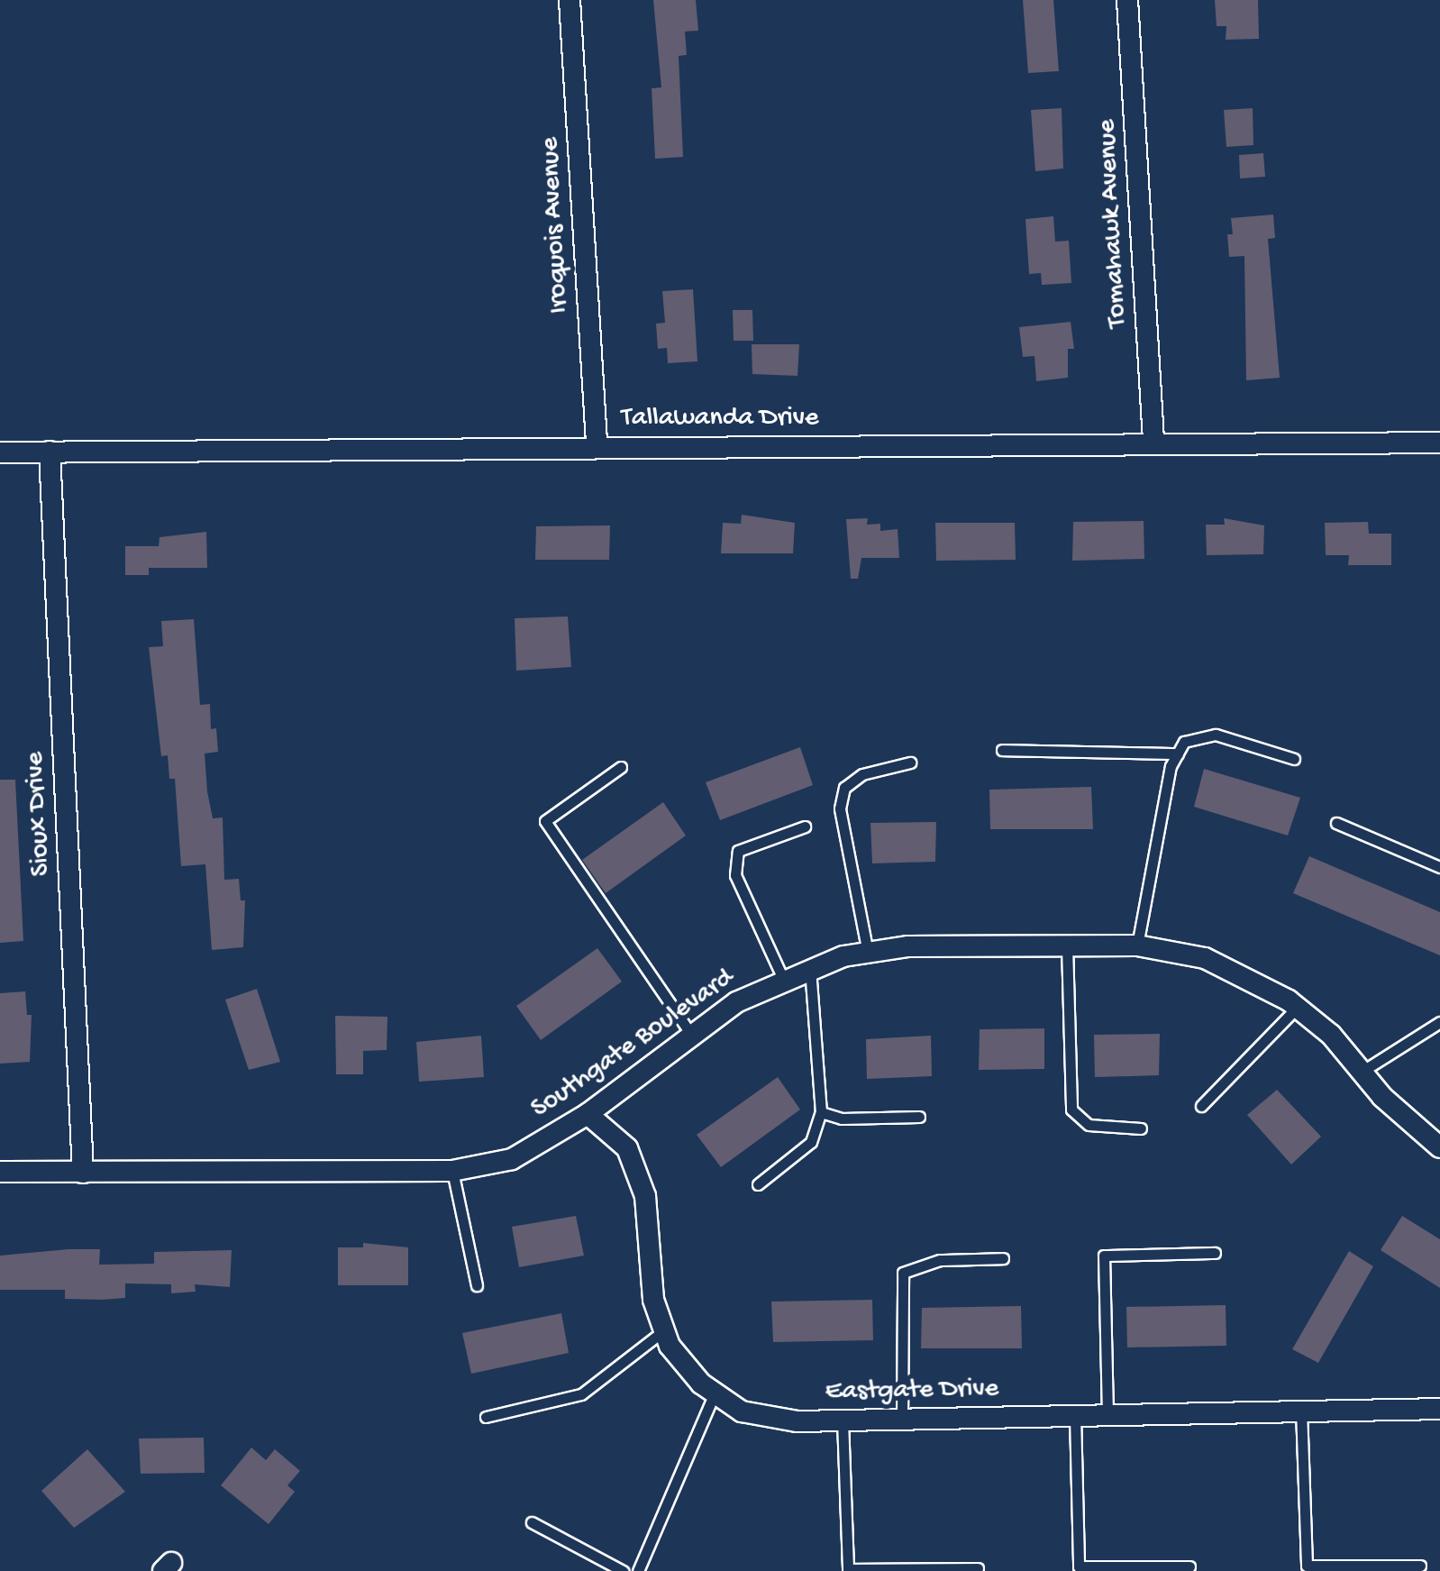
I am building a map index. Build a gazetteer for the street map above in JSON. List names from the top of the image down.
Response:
{
  "streets": {
    "street": [
      "Tomahawk Avenue",
      "Iroquois Avenue",
      "Tallawanda Drive",
      "Sioux Drive",
      "Southgate Boulevard",
      "Eastgate Drive"
    ]
  },
  "crossings": [
    ["Tomahawk Avenue", "Tallawanda Drive"],
    ["Iroquois Avenue", "Tallawanda Drive"],
    ["Tallawanda Drive", "Sioux Drive"],
    ["Sioux Drive", "Southgate Boulevard"],
    ["Southgate Boulevard", "Eastgate Drive"]
  ]
}
